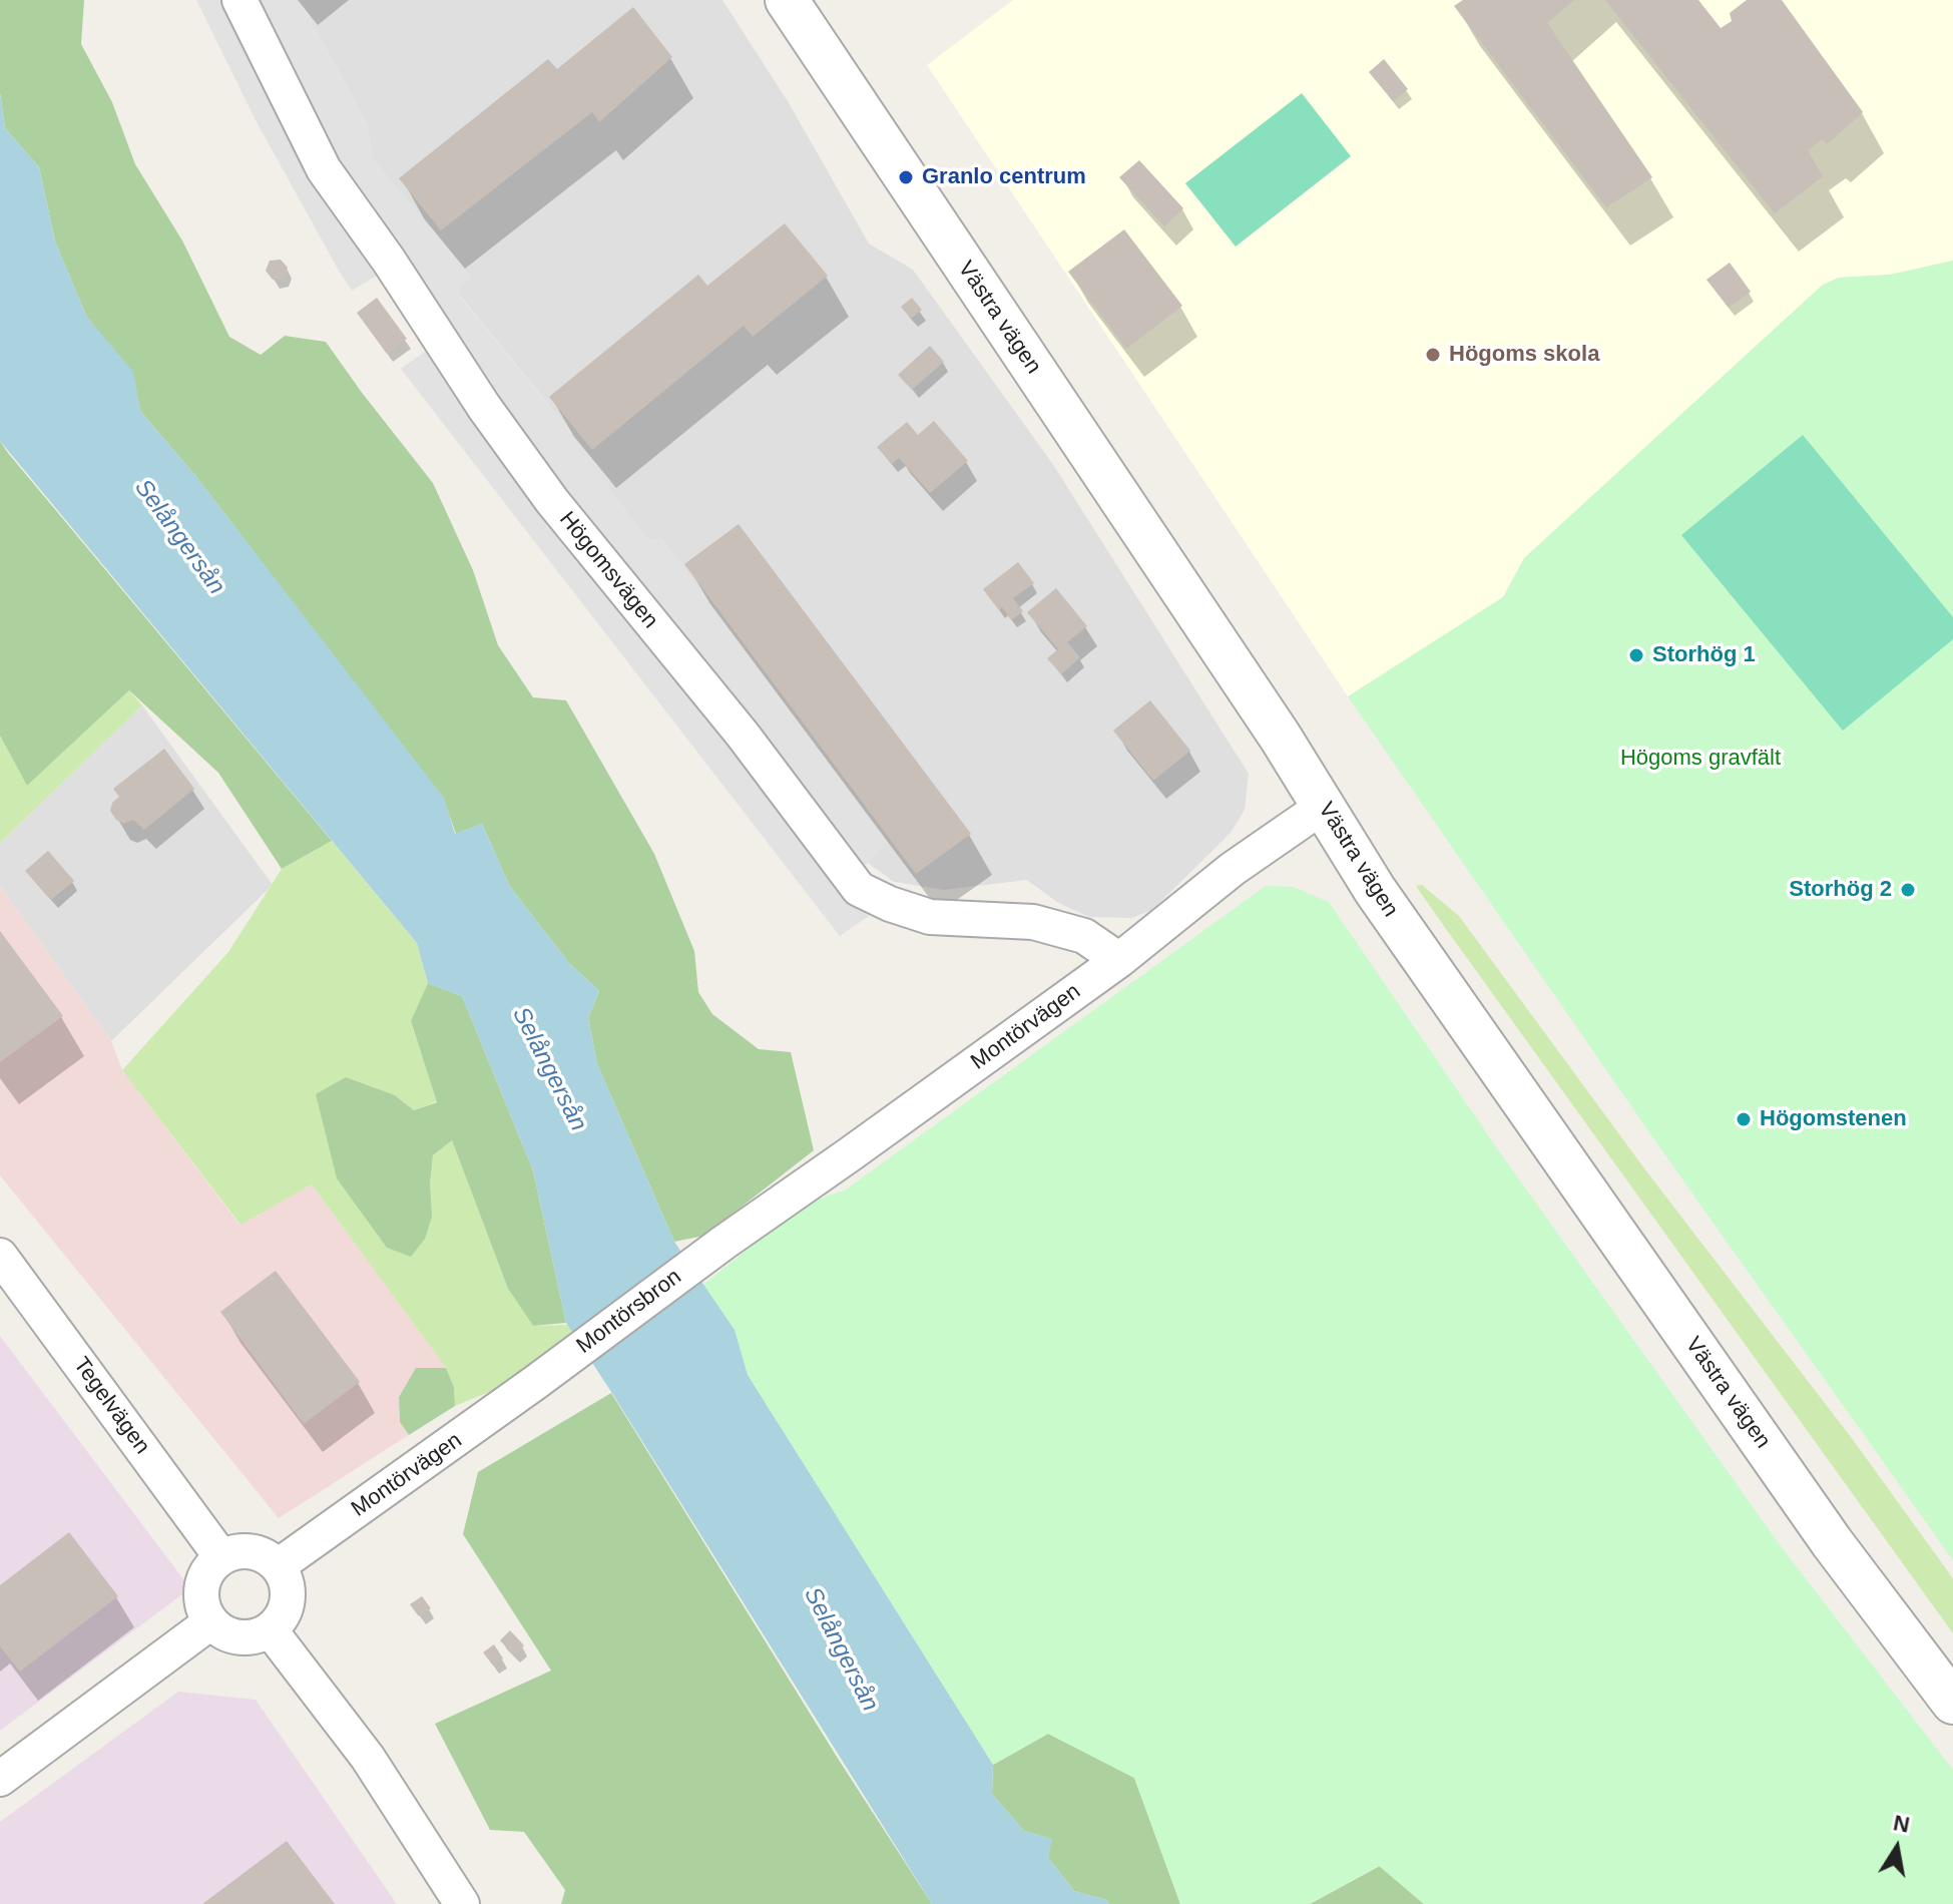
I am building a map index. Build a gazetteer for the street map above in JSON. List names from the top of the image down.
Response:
{
  "streets": {
    "street": [
      "Västra vägen",
      "Högomsvägen",
      "Montörvägen",
      "Montörsbron",
      "Tegelvägen"
    ]
  },
  "crossings": [
    ["Västra vägen", "Montörvägen"],
    ["Högomsvägen", "Montörvägen"],
    ["Montörvägen", "Montörsbron"],
    ["Montörvägen", "Tegelvägen"]
  ],
  "water": ["Selångersån"],
  "parks": ["Högoms gravfält"],
  "places": [
    "Granlo centrum",
    "Högoms skola",
    "Storhög 1",
    "Storhög 2",
    "Högomstenen"
  ],
  "north": "top"
}
